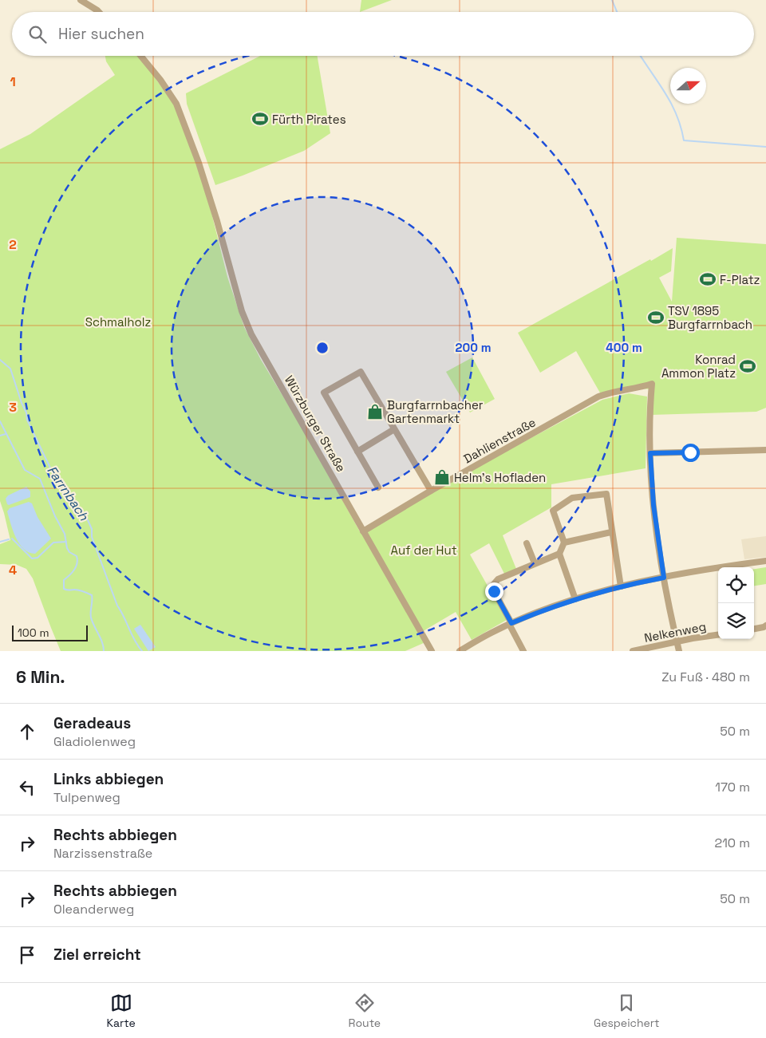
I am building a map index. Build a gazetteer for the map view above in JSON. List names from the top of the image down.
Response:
{
  "streets": {
    "street": ["Würzburger Straße", "Dahlienstraße", "Nelkenweg"]
  },
  "crossings": [
    ["Würzburger Straße", "Dahlienstraße"]
  ],
  "water": ["Farrnbach"],
  "parks": ["Schmalholz", "Auf der Hut"],
  "places": {
    "sports": [
      "Fürth Pirates",
      "F-Platz",
      "TSV 1895 Burgfarrnbach",
      "Konrad Ammon Platz"
    ],
    "shop": ["Burgfarrnbacher Gartenmarkt", "Helm's Hofladen"]
  },
  "scale_bar": "100 m",
  "north": "right",
  "page": {
    "search": "Hier suchen",
    "scale": "100 m",
    "heading": ["6 Min.", "Zu Fuß · 480 m"],
    "list": [
      ["Geradeaus", "Gladiolenweg", "50 m"],
      ["Links abbiegen", "Tulpenweg", "170 m"],
      ["Rechts abbiegen", "Narzissenstraße", "210 m"],
      ["Rechts abbiegen", "Oleanderweg", "50 m"],
      "Ziel erreicht"
    ],
    "nav": ["Karte", "Route", "Gespeichert"]
  },
  "grid": {
    "rows": [
      "1",
      "2",
      "3",
      "4"
    ]
  },
  "rings": ["200 m", "400 m"]
}
